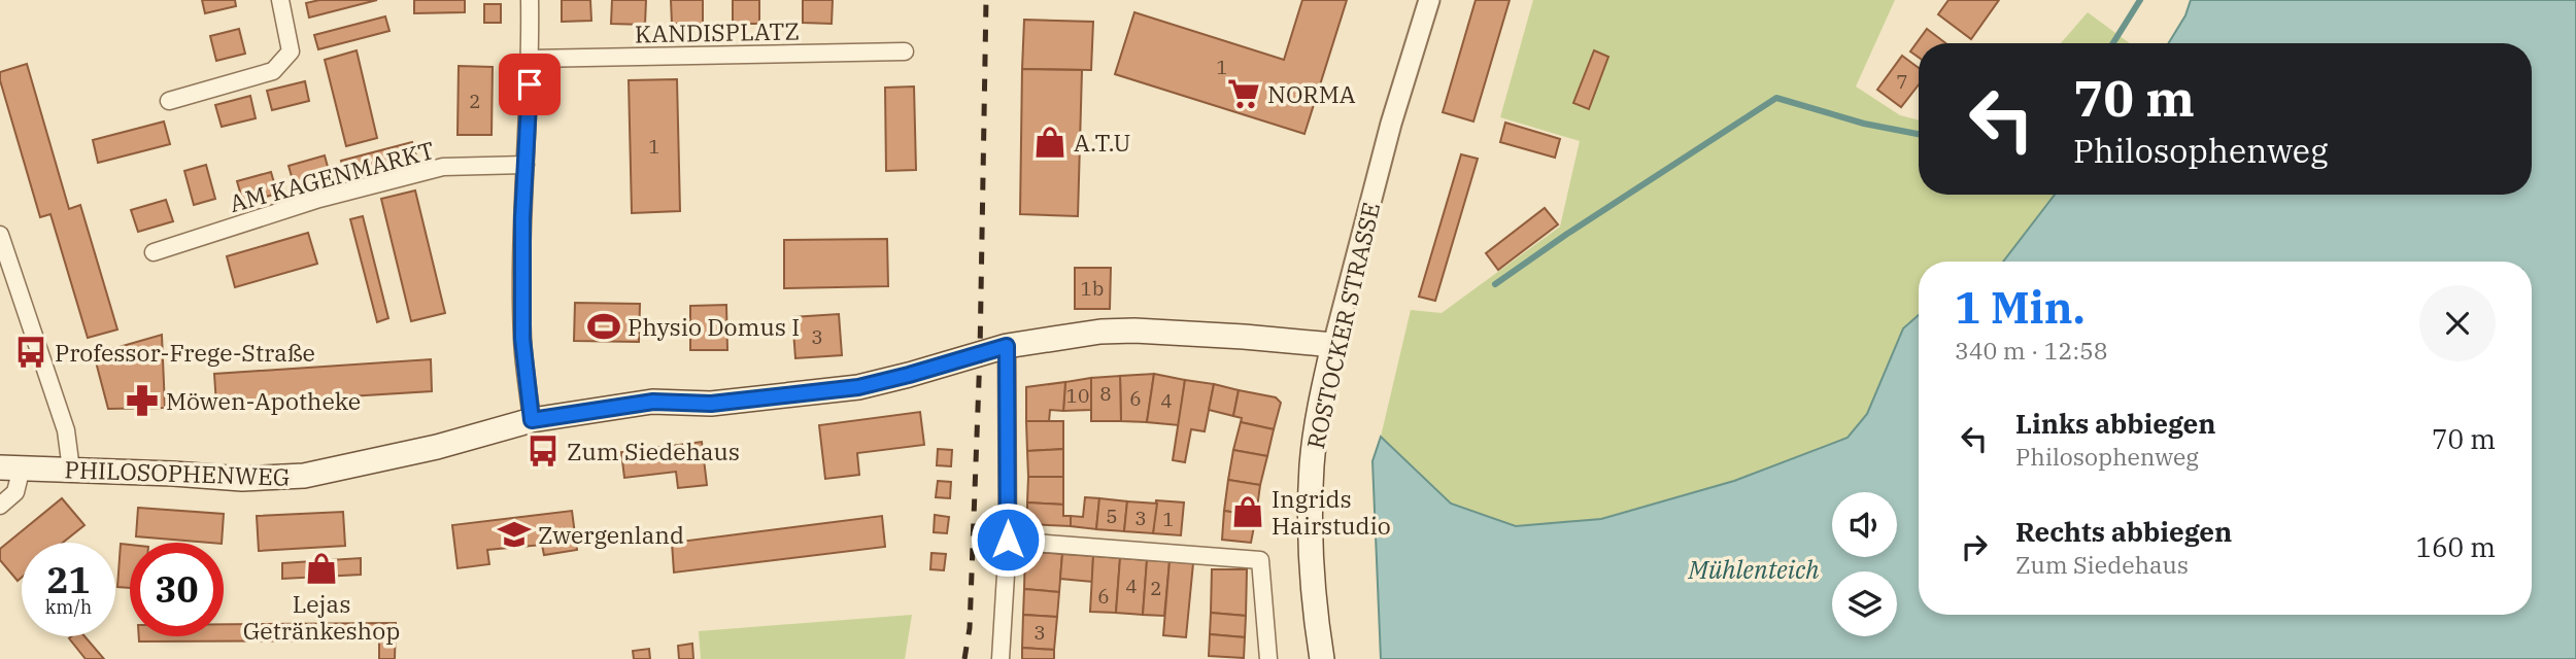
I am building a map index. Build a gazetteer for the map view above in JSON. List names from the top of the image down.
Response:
{
  "streets": {
    "main road": ["ROSTOCKER STRASSE", "PHILOSOPHENWEG"],
    "street": ["KANDISPLATZ", "AM KAGENMARKT"]
  },
  "crossings": [
    ["ROSTOCKER STRASSE", "PHILOSOPHENWEG"]
  ],
  "water": ["Mühlenteich"],
  "places": {
    "supermarket": ["NORMA"],
    "shop": ["A.T.U", "Ingrids Hairstudio", "Lejas Getränkeshop"],
    "sports": ["Physio Domus I"],
    "bus stop": ["Professor-Frege-Straße", "Zum Siedehaus"],
    "pharmacy": ["Möwen-Apotheke"],
    "school or university": ["Zwergenland"]
  },
  "house_numbers": [
    "1",
    "7",
    "2",
    "1",
    "1b",
    "3",
    "8",
    "10",
    "6",
    "4",
    "5",
    "3",
    "1",
    "4",
    "2",
    "6",
    "3"
  ],
  "page": {
    "turn": ["70 m", "Philosophenweg"],
    "heading": ["1 Min.", "340 m · 12:58"],
    "list": [
      {
        "name": "Links abbiegen",
        "note": "Philosophenweg",
        "value": "70 m"
      },
      {
        "name": "Rechts abbiegen",
        "note": "Zum Siedehaus",
        "value": "160 m"
      }
    ],
    "speed": "21 km/h",
    "limit": "30"
  }
}
